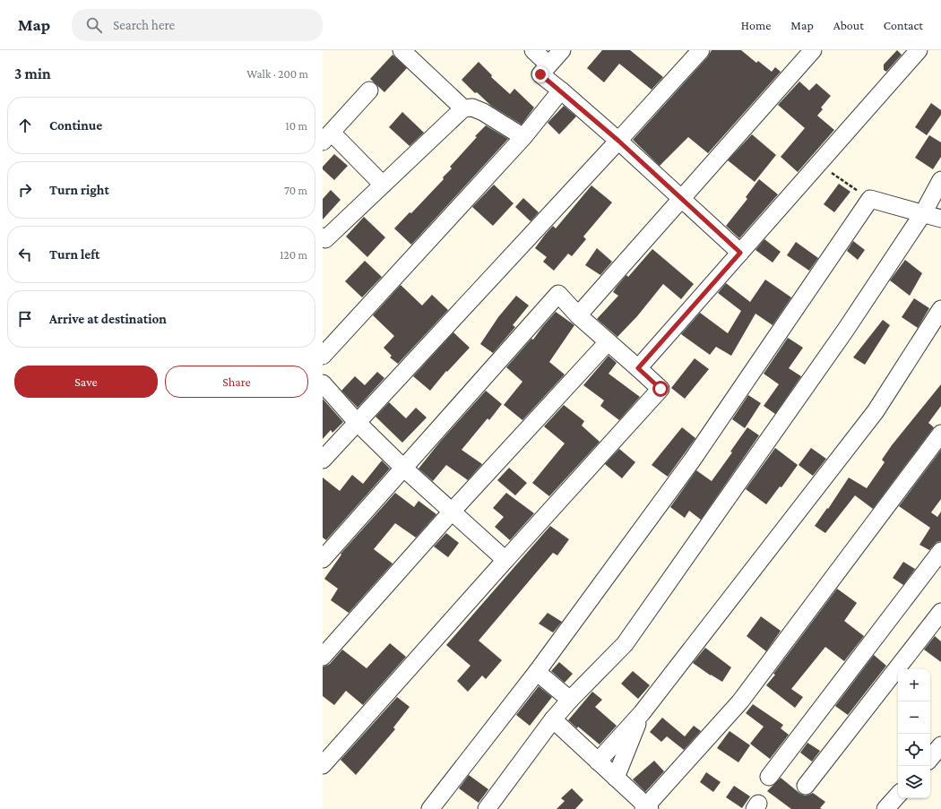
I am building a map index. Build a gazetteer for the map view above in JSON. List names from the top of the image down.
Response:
{
  "page": {
    "header": "Map",
    "search": "Search here",
    "nav": [
      "Home",
      "Map",
      "About",
      "Contact"
    ],
    "heading": ["3 min", "Walk · 200 m"],
    "list": [
      ["Continue", "10 m"],
      ["Turn right", "70 m"],
      ["Turn left", "120 m"],
      "Arrive at destination"
    ],
    "buttons": ["Save", "Share"],
    "map_buttons": ["+", "−"]
  }
}
